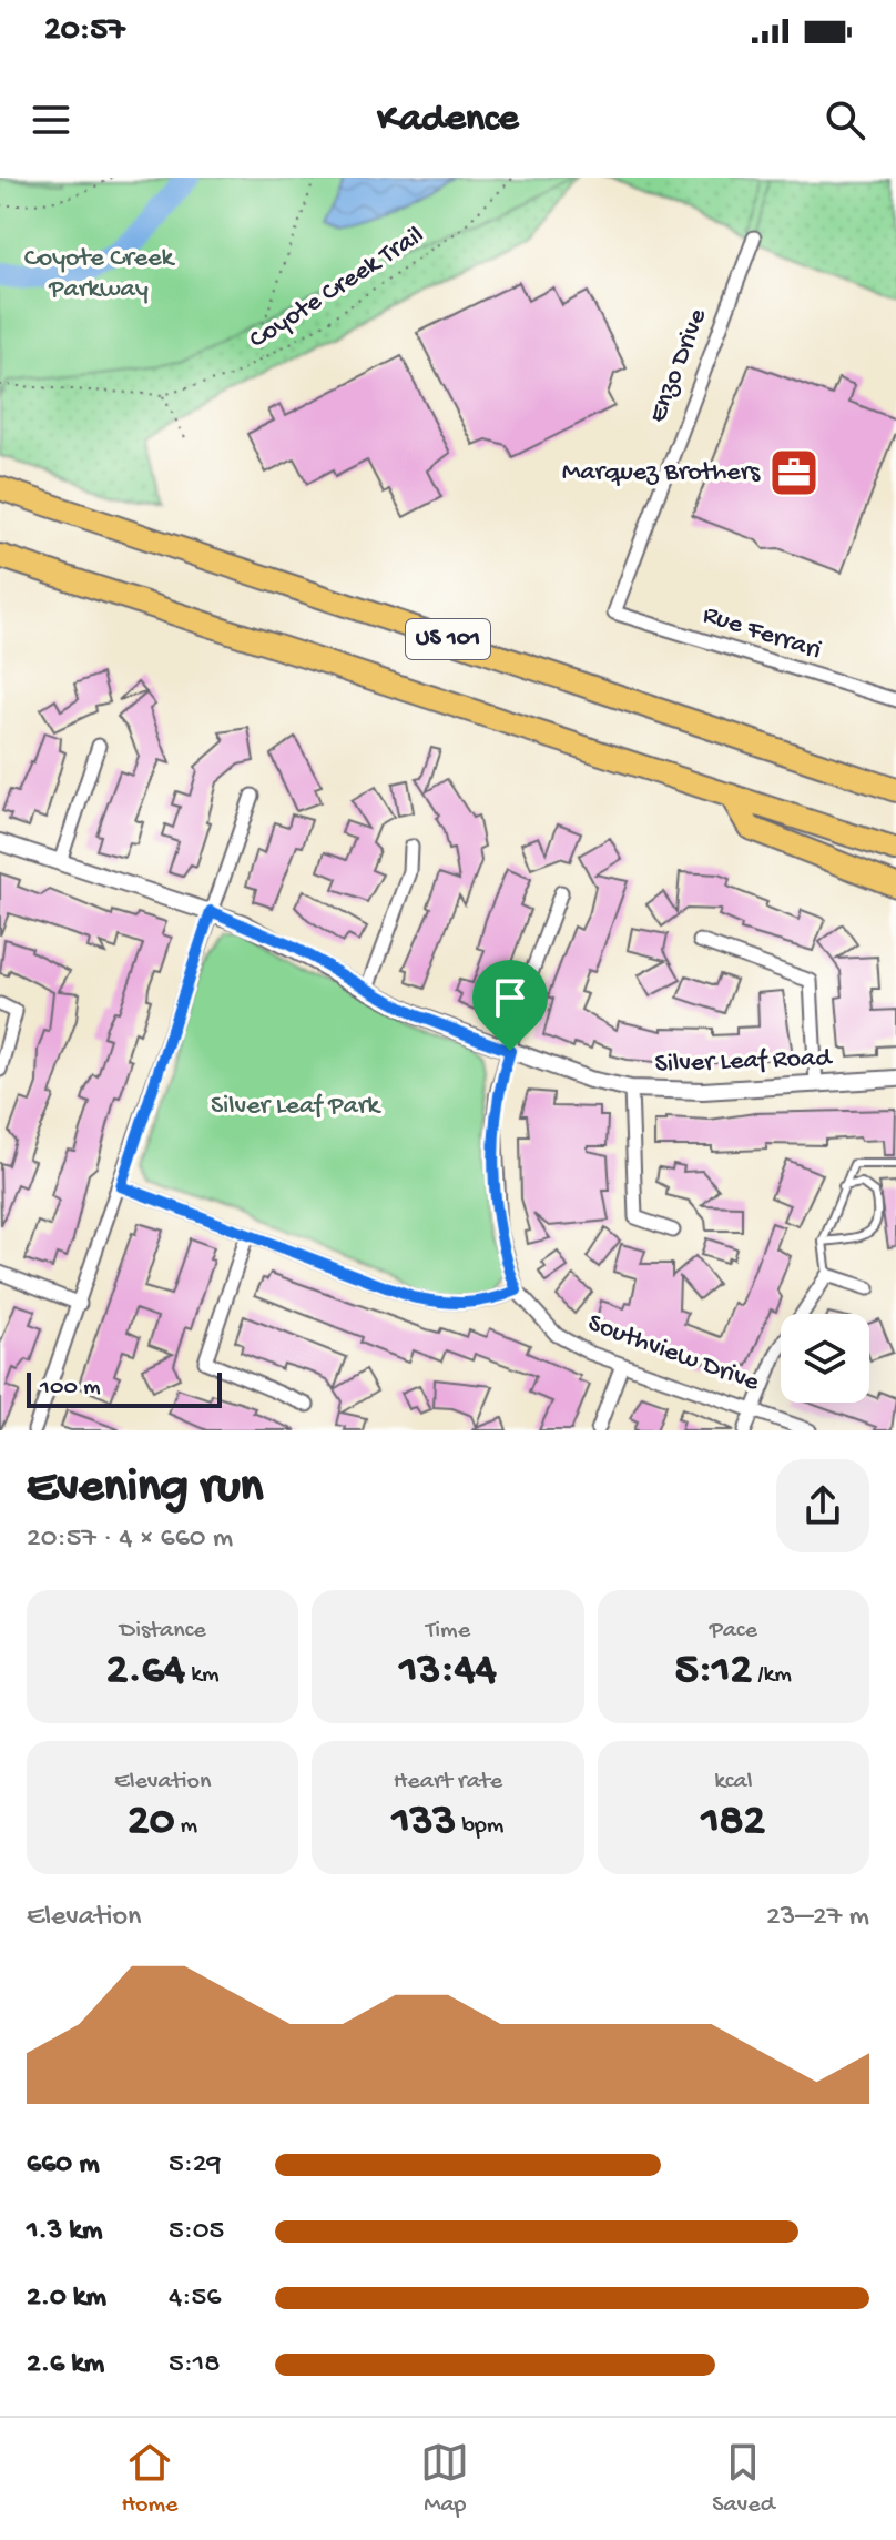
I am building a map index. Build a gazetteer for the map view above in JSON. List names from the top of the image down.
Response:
{
  "streets": {
    "highway": ["US 101"],
    "street": [
      "Enzo Drive",
      "Rue Ferrari",
      "Silver Leaf Road",
      "Southview Drive"
    ],
    "path": ["Coyote Creek Trail"]
  },
  "crossings": [
    ["Enzo Drive", "Rue Ferrari"],
    ["Silver Leaf Road", "Southview Drive"]
  ],
  "parks": ["Coyote Creek Parkway", "Silver Leaf Park"],
  "places": {
    "office": ["Marquez Brothers"]
  },
  "scale_bar": "100 m",
  "page": {
    "status": "20:57",
    "header": "Kadence",
    "scale": "100 m",
    "heading": ["Evening run", "20:57 · 4 × 660 m"],
    "stats": [
      ["Distance", "2.64 km"],
      ["Time", "13:44"],
      ["Pace", "5:12 /km"],
      ["Elevation", "20 m"],
      ["Heart rate", "133 bpm"],
      ["kcal", "182"]
    ],
    "chart": ["Elevation", "23–27 m"],
    "list": [
      {
        "name": "660 m",
        "note": "5:29"
      },
      {
        "name": "1.3 km",
        "note": "5:05"
      },
      {
        "name": "2.0 km",
        "note": "4:56"
      },
      {
        "name": "2.6 km",
        "note": "5:18"
      }
    ],
    "tabs": ["Home", "Map", "Saved"]
  }
}
